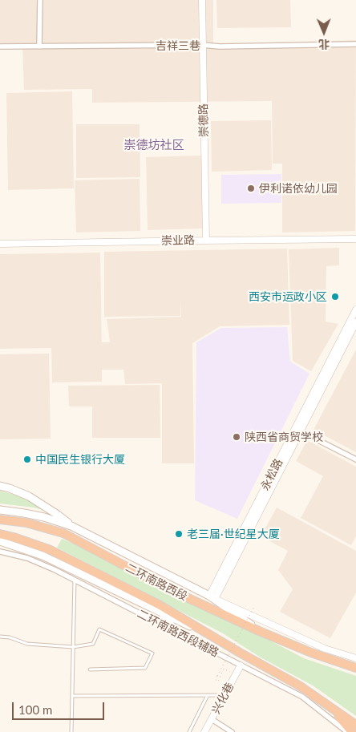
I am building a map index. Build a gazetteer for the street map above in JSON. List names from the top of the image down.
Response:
{
  "streets": {
    "highway": ["二环南路西段"],
    "street": [
      "吉祥三巷",
      "崇德路",
      "崇业路",
      "永松路",
      "二环南路西段辅路",
      "兴化巷"
    ]
  },
  "crossings": [
    ["吉祥三巷", "崇德路"],
    ["崇德路", "崇业路"],
    ["二环南路西段辅路", "兴化巷"]
  ],
  "districts": ["崇德坊社区"],
  "places": [
    "伊利诺依幼儿园",
    "西安市运政小区",
    "陕西省商贸学校",
    "中国民生银行大厦",
    "老三届·世纪星大厦"
  ],
  "scale_bar": "100 m",
  "north": "bottom"
}
